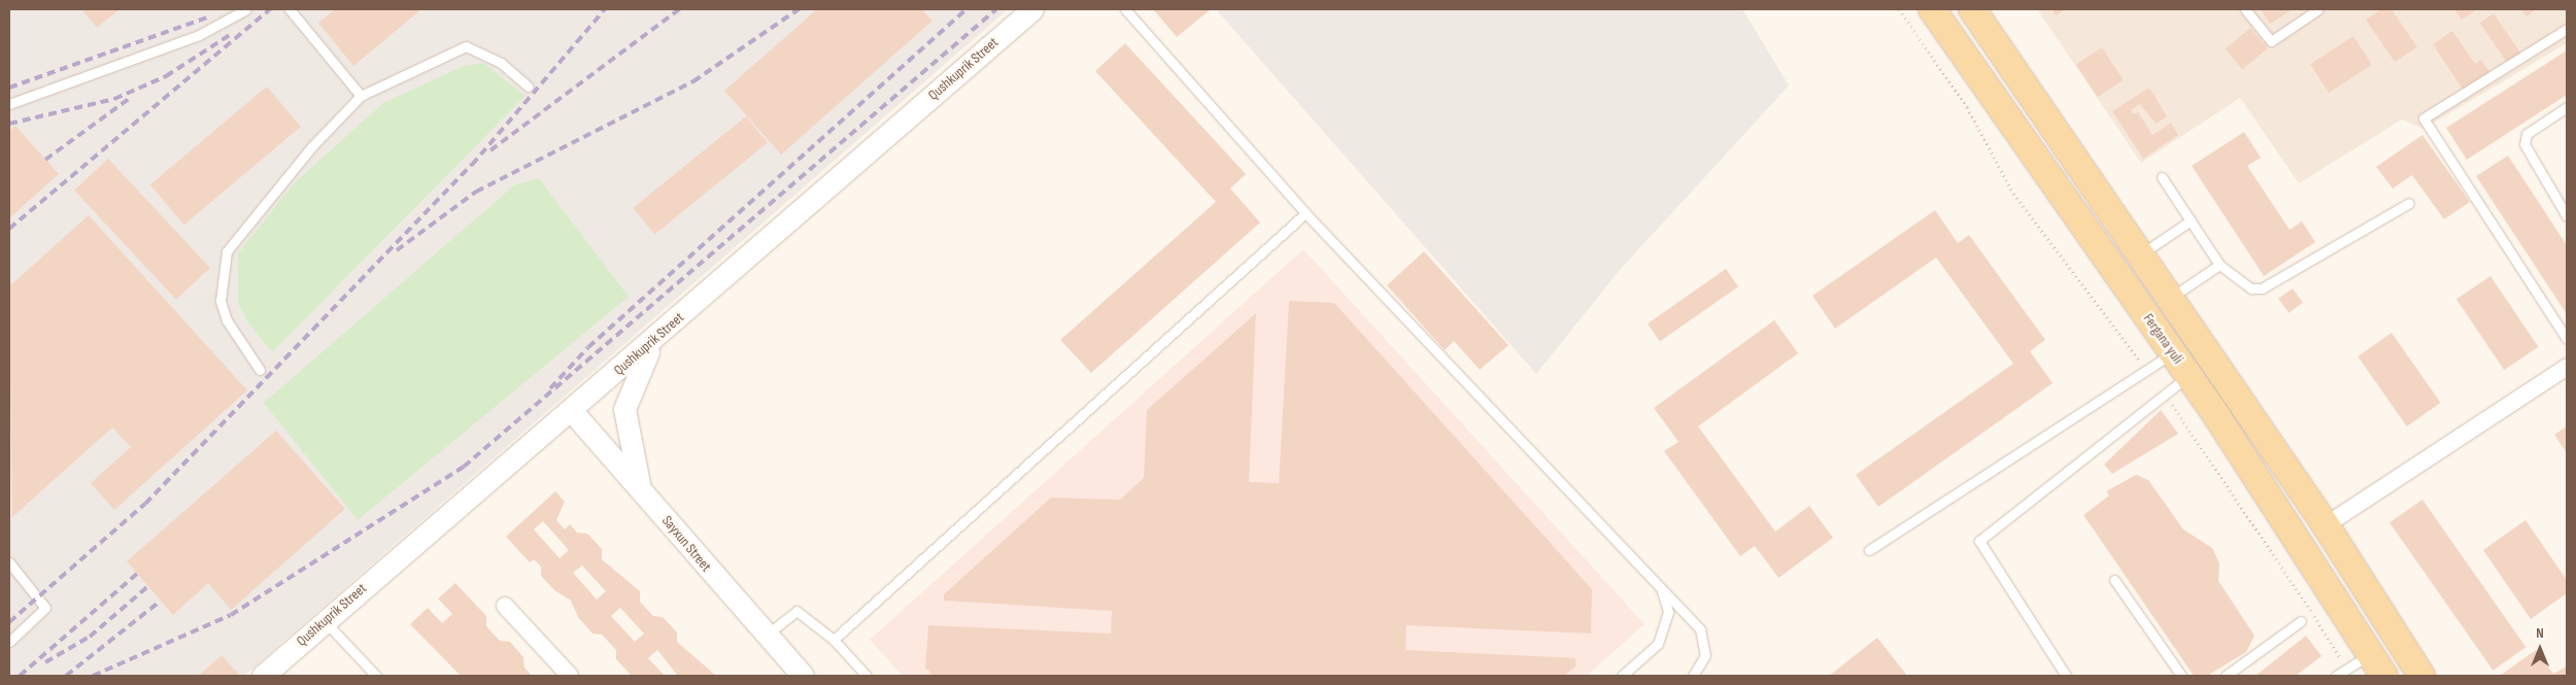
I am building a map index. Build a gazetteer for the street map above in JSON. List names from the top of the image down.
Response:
{
  "streets": {
    "main road": ["Fergana yuli"],
    "street": ["Qushkuprik Street", "Sayxun Street"]
  },
  "crossings": [
    ["Qushkuprik Street", "Sayxun Street"]
  ],
  "north": "top"
}
